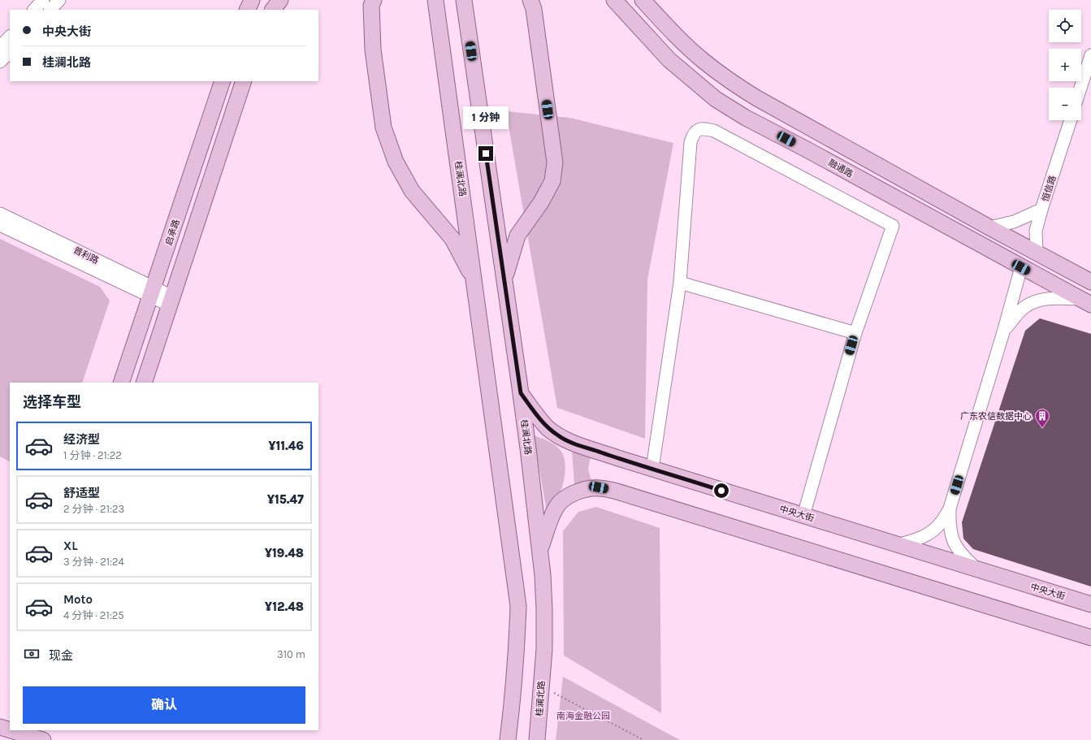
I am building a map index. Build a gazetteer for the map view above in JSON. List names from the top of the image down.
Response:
{
  "streets": {
    "main road": [
      "融通路",
      "桂澜北路",
      "启承路",
      "中央大街"
    ],
    "street": ["恒信路", "普利路"]
  },
  "crossings": [
    ["桂澜北路", "中央大街"],
    ["启承路", "普利路"]
  ],
  "parks": ["南海金融公园"],
  "places": {
    "building": ["广东农信数据中心"]
  },
  "page": {
    "map_buttons": ["+", "−"],
    "banner": ["中央大街", "桂澜北路"],
    "bubble": "1 分钟",
    "heading": "选择车型",
    "list": [
      {
        "name": "经济型",
        "note": "1 分钟 · 21:22",
        "value": "¥11.46"
      },
      {
        "name": "舒适型",
        "note": "2 分钟 · 21:23",
        "value": "¥15.47"
      },
      {
        "name": "XL",
        "note": "3 分钟 · 21:24",
        "value": "¥19.48"
      },
      {
        "name": "Moto",
        "note": "4 分钟 · 21:25",
        "value": "¥12.48"
      }
    ],
    "pay": ["现金", "310 m"],
    "buttons": "确认"
  }
}
